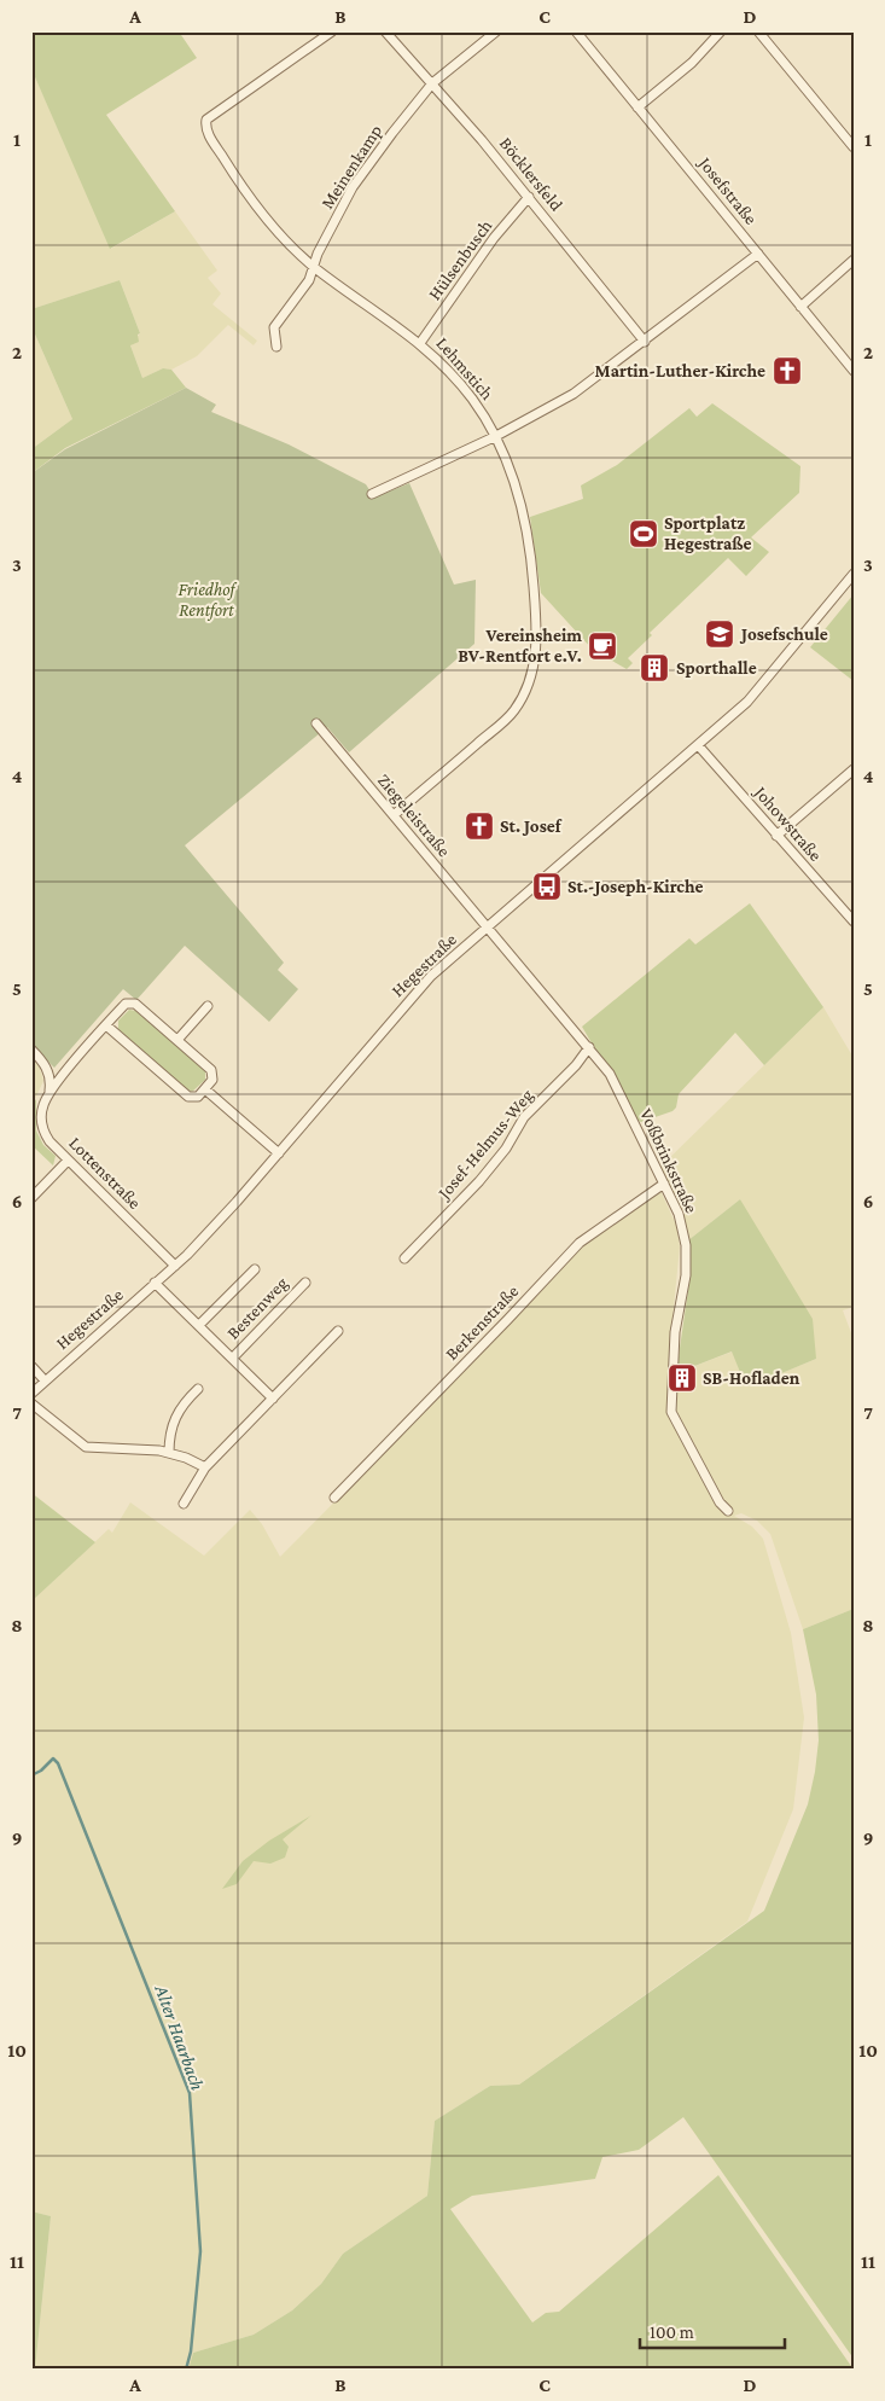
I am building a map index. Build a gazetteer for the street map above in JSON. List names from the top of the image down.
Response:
{
  "streets": {
    "street": [
      "Meinenkamp",
      "Böcklersfeld",
      "Josefstraße",
      "Hülsenbusch",
      "Lehmstich",
      "Ziegeleistraße",
      "Johowstraße",
      "Hegestraße",
      "Josef-Helmus-Weg",
      "Voßbrinkstraße",
      "Lottenstraße",
      "Bestenweg",
      "Berkenstraße"
    ]
  },
  "crossings": [
    ["Meinenkamp", "Böcklersfeld"],
    ["Meinenkamp", "Lehmstich"],
    ["Böcklersfeld", "Hülsenbusch"],
    ["Hülsenbusch", "Lehmstich"],
    ["Lehmstich", "Ziegeleistraße"],
    ["Ziegeleistraße", "Hegestraße"],
    ["Ziegeleistraße", "Voßbrinkstraße"],
    ["Johowstraße", "Hegestraße"],
    ["Hegestraße", "Voßbrinkstraße"],
    ["Hegestraße", "Lottenstraße"],
    ["Hegestraße", "Bestenweg"],
    ["Josef-Helmus-Weg", "Voßbrinkstraße"],
    ["Voßbrinkstraße", "Berkenstraße"]
  ],
  "water": ["Alter Haarbach"],
  "parks": ["Friedhof Rentfort"],
  "places": {
    "church": ["Martin-Luther-Kirche", "St. Josef"],
    "sports": ["Sportplatz Hegestraße"],
    "school or university": ["Josefschule"],
    "cafe": ["Vereinsheim BV-Rentfort e.V."],
    "building": ["Sporthalle", "SB-Hofladen"],
    "bus stop": ["St.-Joseph-Kirche"]
  },
  "scale_bar": "100 m",
  "grid": {
    "columns": [
      "A",
      "B",
      "C",
      "D"
    ],
    "rows": [
      "1",
      "2",
      "3",
      "4",
      "5",
      "6",
      "7",
      "8",
      "9",
      "10",
      "11"
    ]
  }
}
